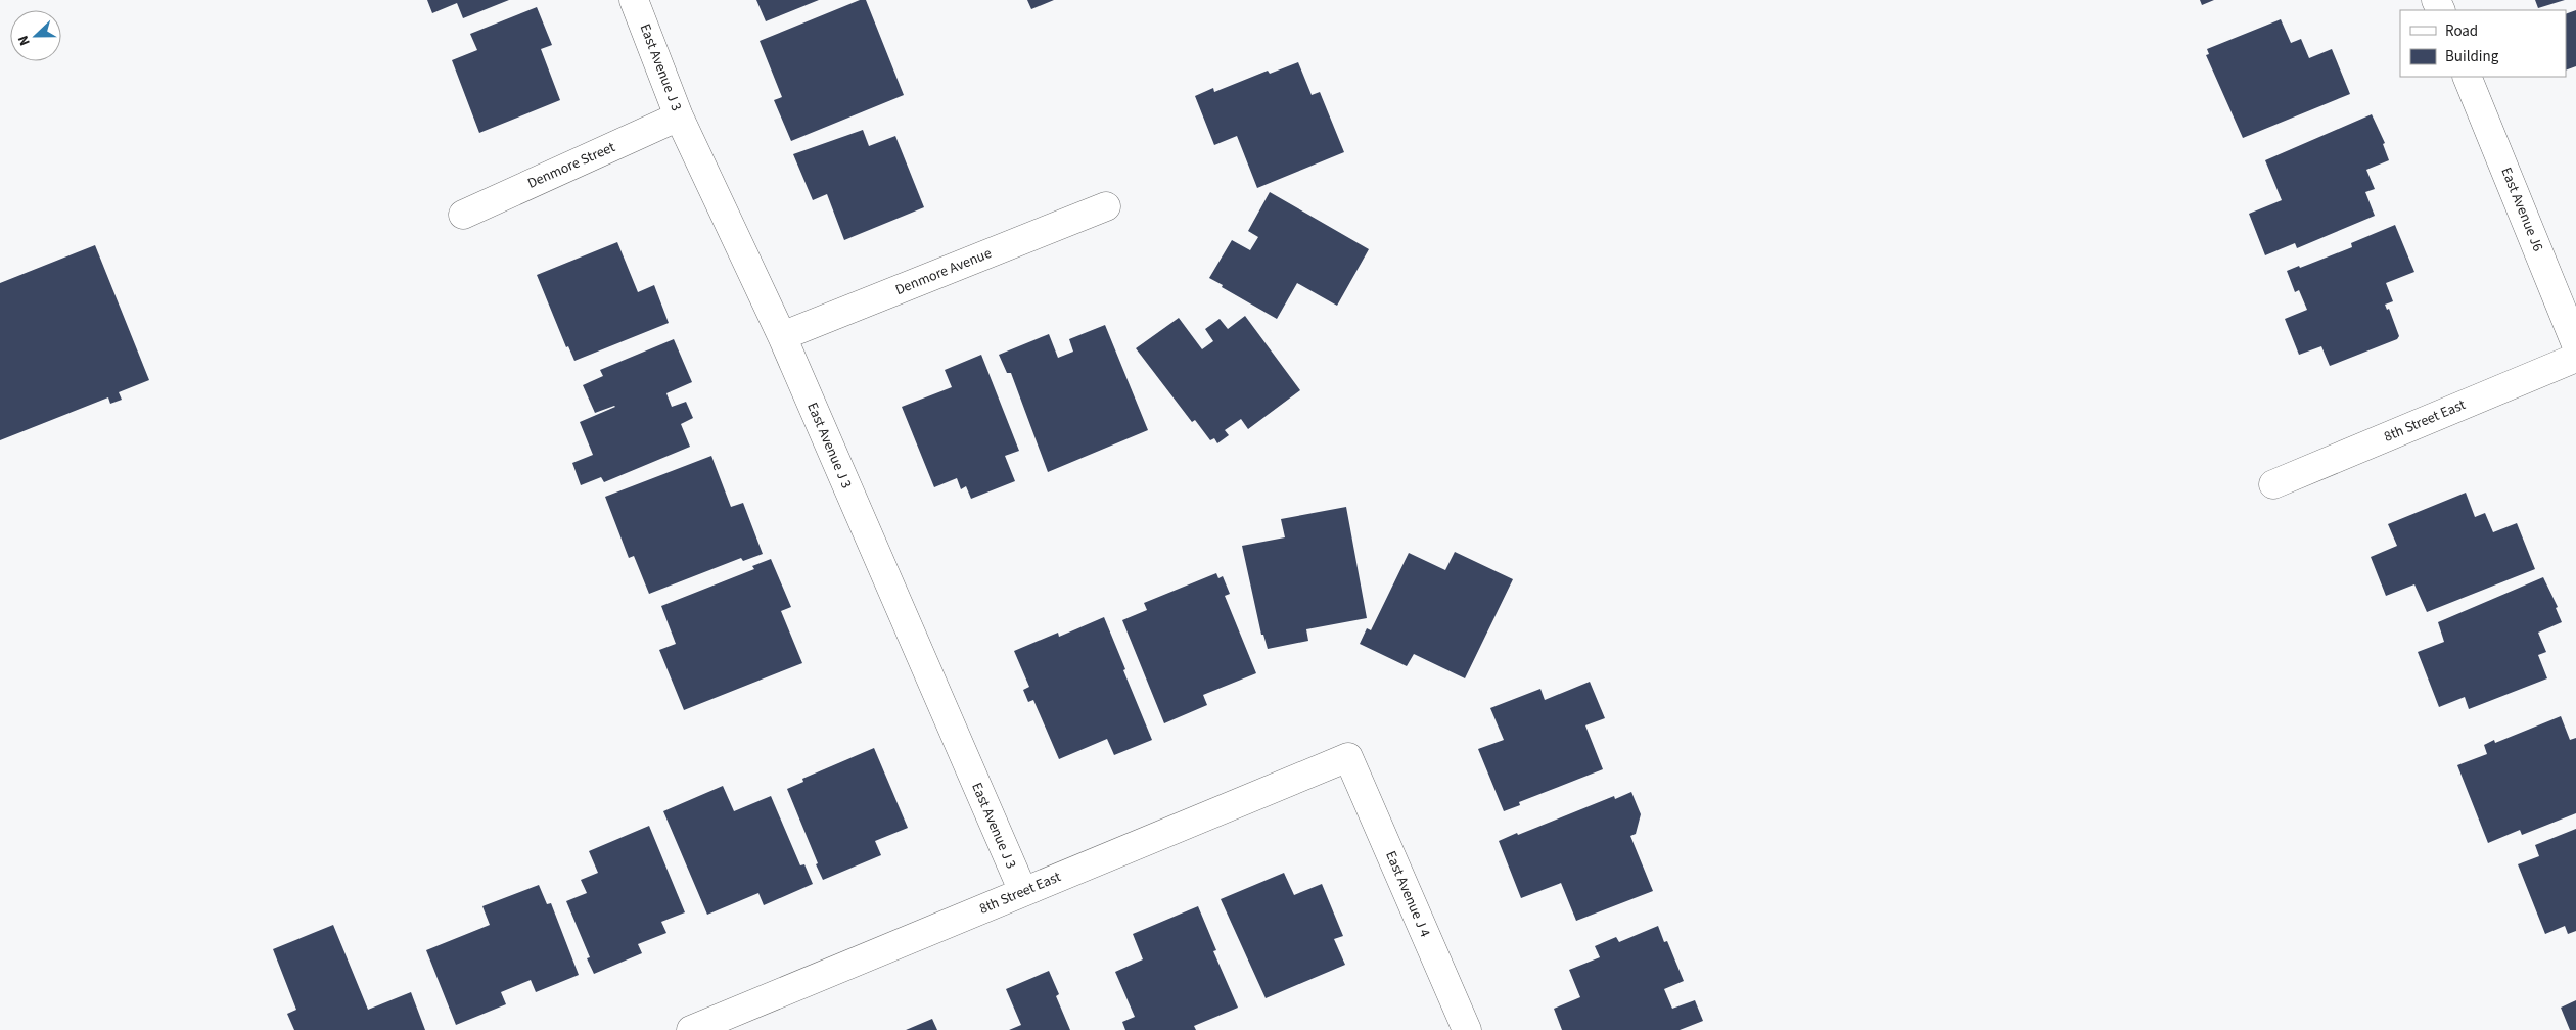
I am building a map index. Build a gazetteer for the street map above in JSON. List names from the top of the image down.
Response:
{
  "streets": {
    "street": [
      "East Avenue J 3",
      "Denmore Street",
      "East Avenue J6",
      "Denmore Avenue",
      "8th Street East",
      "East Avenue J 4"
    ]
  },
  "crossings": [
    ["East Avenue J 3", "Denmore Street"],
    ["East Avenue J 3", "Denmore Avenue"],
    ["East Avenue J 3", "8th Street East"],
    ["8th Street East", "East Avenue J 4"]
  ],
  "legend": ["Road", "Building"],
  "north": "left"
}
